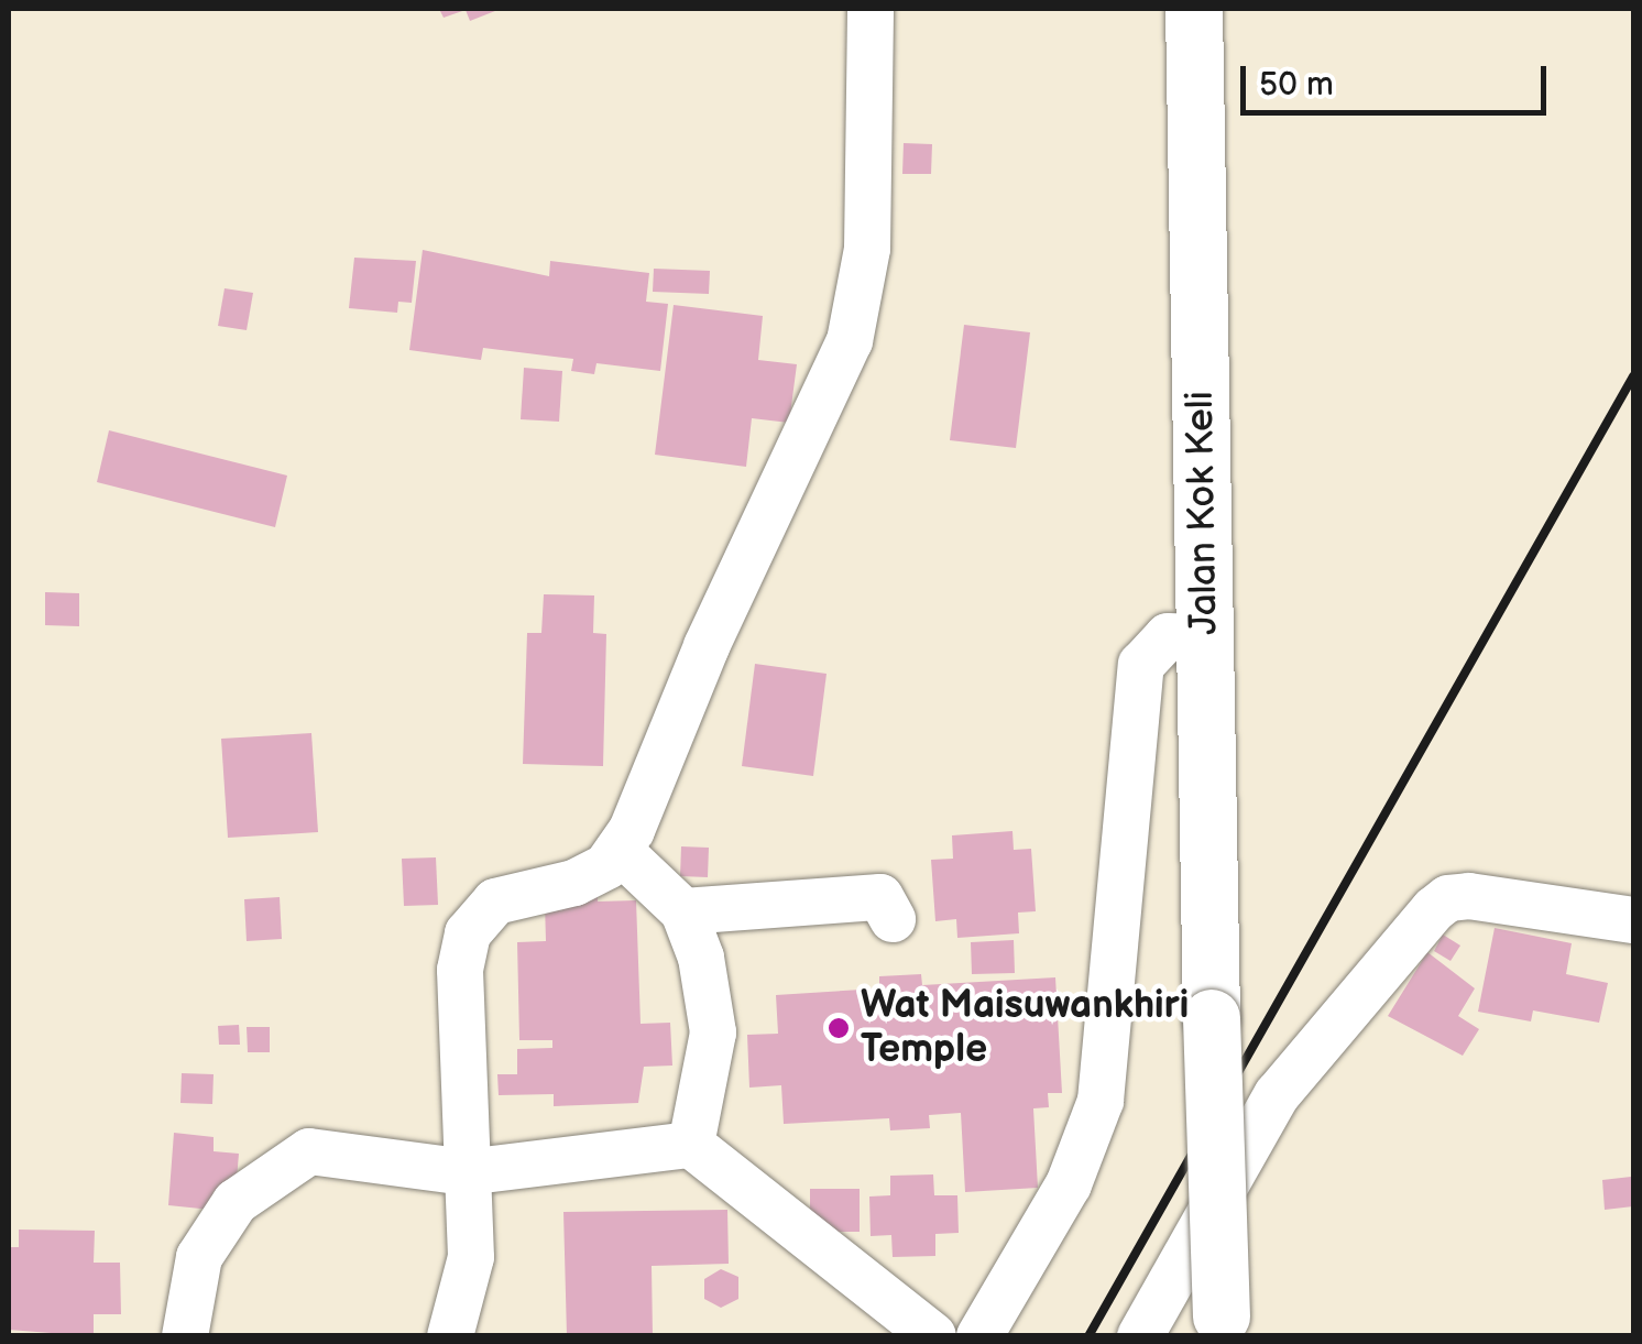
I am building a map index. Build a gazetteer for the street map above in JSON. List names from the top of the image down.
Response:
{
  "streets": {
    "street": ["Jalan Kok Keli"]
  },
  "places": ["Wat Maisuwankhiri Temple"],
  "scale_bar": "50 m"
}
